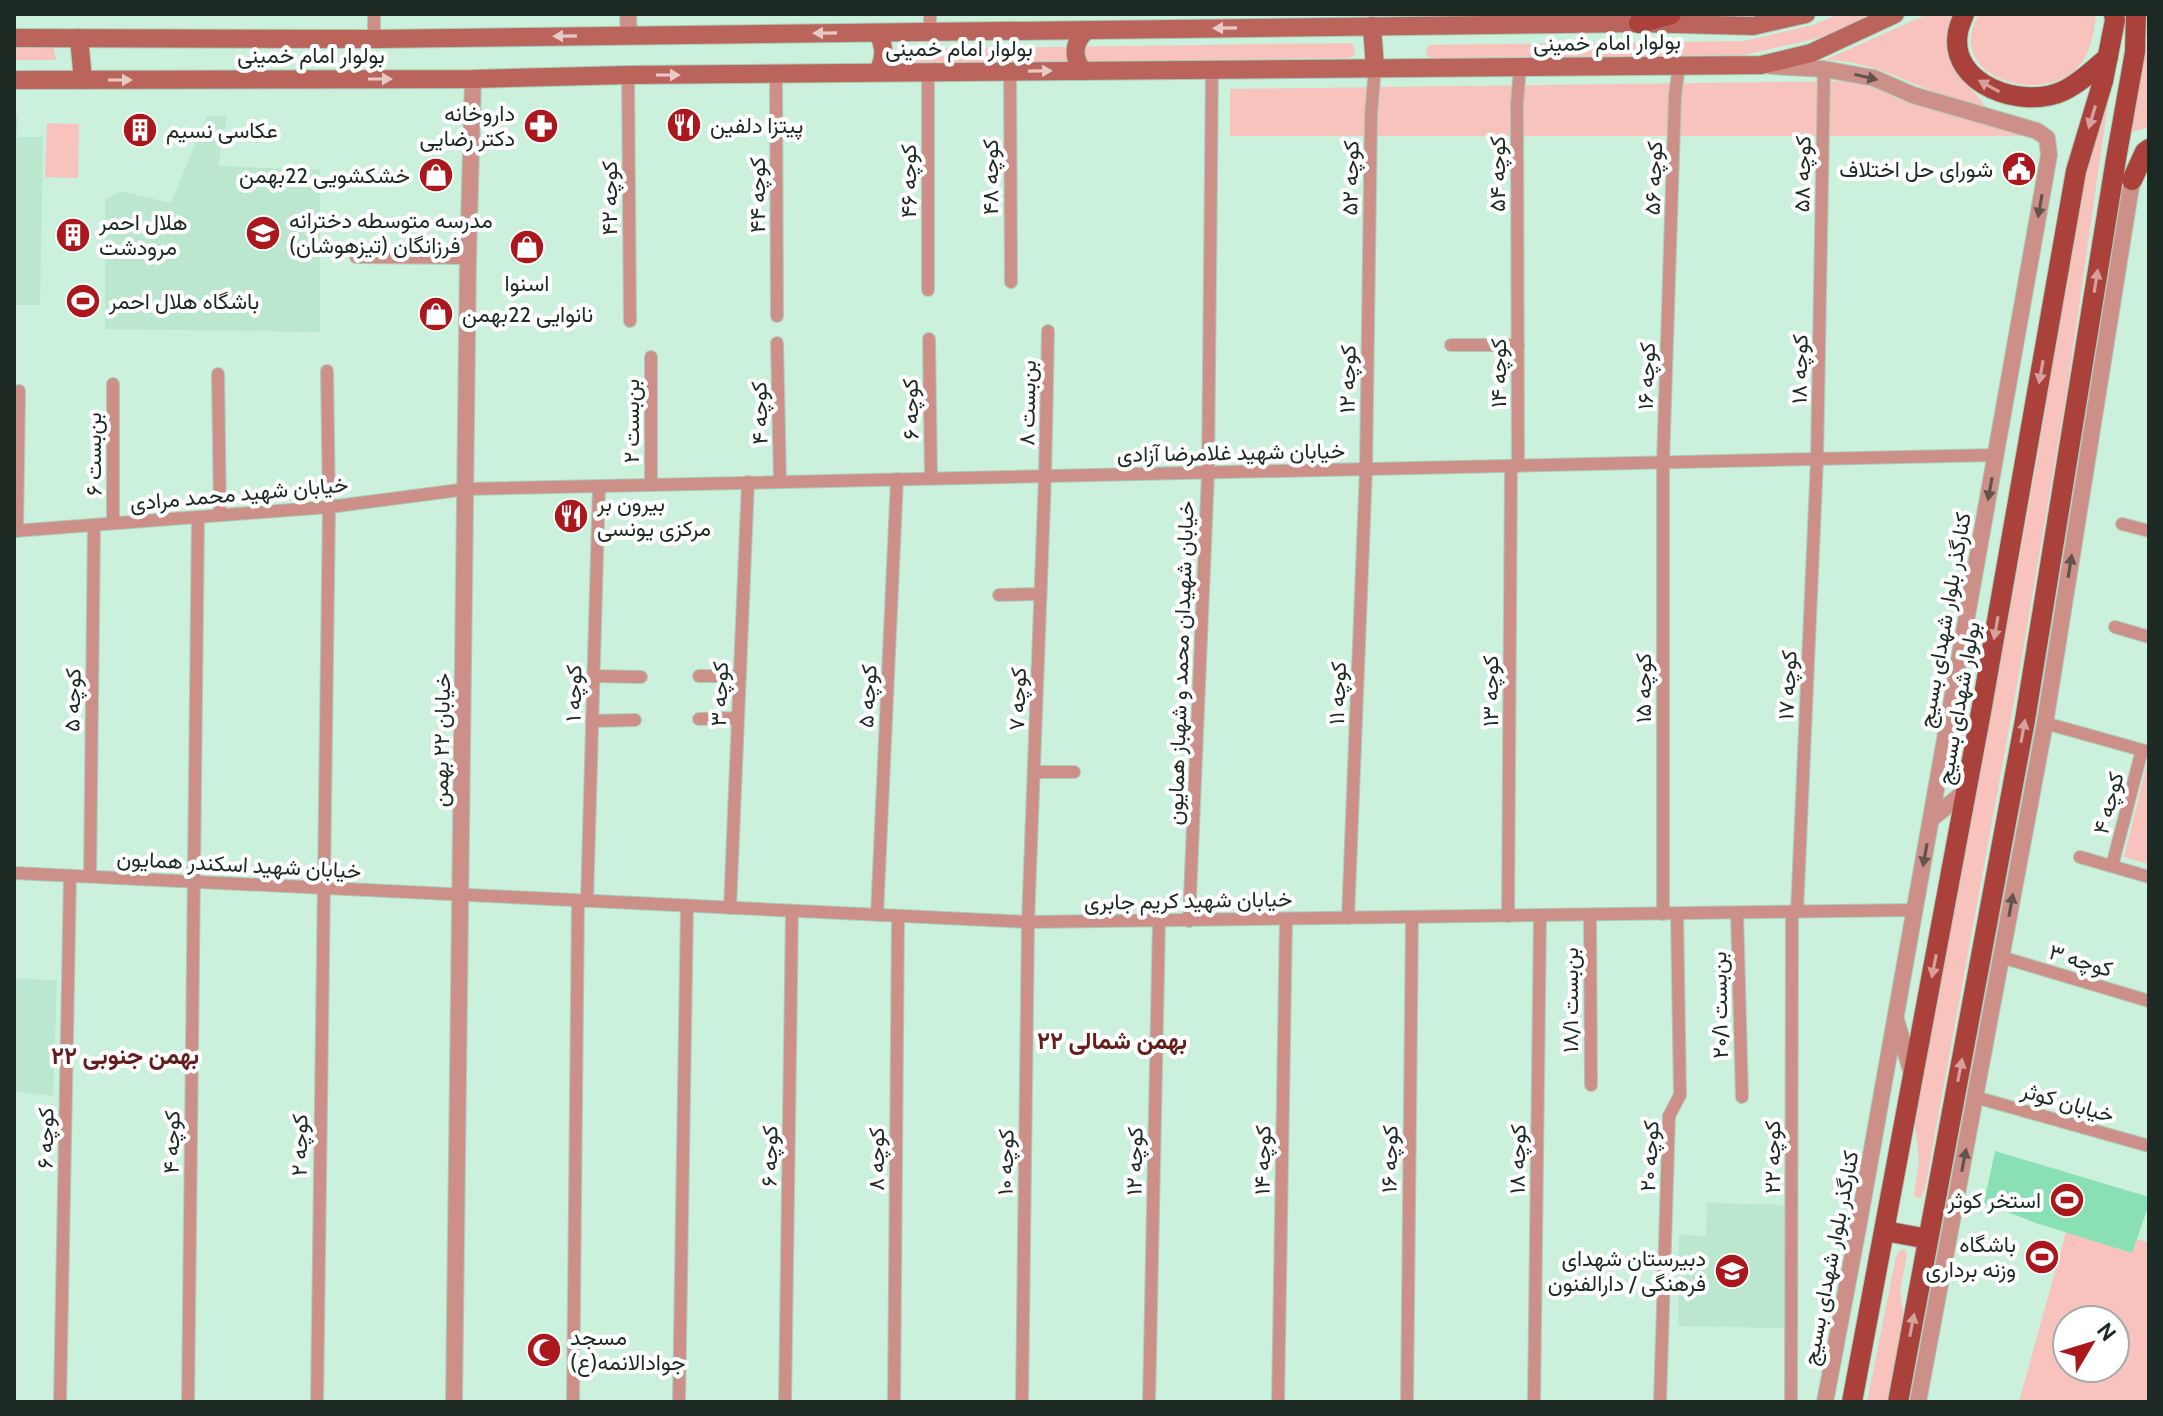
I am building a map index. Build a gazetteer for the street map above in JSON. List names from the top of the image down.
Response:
{
  "streets": {
    "main road": ["بولوار امام خمینی", "بولوار شهدای بسیج"],
    "street": [
      "کوچه ۵۴",
      "کوچه ۵۸",
      "کوچه ۴۸",
      "کوچه ۵۲",
      "کوچه ۵۶",
      "کوچه ۴۶",
      "کوچه ۴۴",
      "کوچه ۴۲",
      "کوچه ۱۸",
      "کوچه ۱۴",
      "کوچه ۱۶",
      "کوچه ۱۲",
      "بن‌بست ۸",
      "کوچه ۶",
      "کوچه ۴",
      "بن‌بست ۲",
      "خیابان شهید غلامرضا آزادی",
      "بن‌بست ۶",
      "خیابان شهید محمد مرادی",
      "کنارگذر بلوار شهدای بسیج",
      "خیابان شهیدان محمد و شهباز همایون",
      "کوچه ۱۷",
      "کوچه ۱۵",
      "کوچه ۱۳",
      "کوچه ۱",
      "کوچه ۱۱",
      "کوچه ۳",
      "کوچه ۵",
      "کوچه ۷",
      "خیابان ۲۲ بهمن",
      "خیابان شهید اسکندر همایون",
      "خیابان شهید کریم جابری",
      "بن‌بست ۱۸/۱",
      "بن‌بست ۲۰/۱",
      "خیابان کوثر",
      "کوچه ۲",
      "کوچه ۲۰",
      "کوچه ۲۲",
      "کوچه ۸",
      "کوچه ۱۰"
    ]
  },
  "crossings": [
    ["بولوار امام خمینی", "کوچه ۵۴"],
    ["بولوار امام خمینی", "کوچه ۴۸"],
    ["بولوار امام خمینی", "کوچه ۵۲"],
    ["بولوار امام خمینی", "کوچه ۵۶"],
    ["بولوار امام خمینی", "کوچه ۴۶"],
    ["بولوار امام خمینی", "کوچه ۴۴"],
    ["بولوار امام خمینی", "کوچه ۴۲"],
    ["بولوار امام خمینی", "کنارگذر بلوار شهدای بسیج"],
    ["بولوار امام خمینی", "خیابان شهیدان محمد و شهباز همایون"],
    ["بولوار امام خمینی", "خیابان ۲۲ بهمن"],
    ["کوچه ۵۴", "کوچه ۱۴"],
    ["کوچه ۵۸", "کوچه ۱۸"],
    ["کوچه ۵۸", "کنارگذر بلوار شهدای بسیج"],
    ["کوچه ۵۲", "کوچه ۱۲"],
    ["کوچه ۵۶", "کوچه ۱۶"],
    ["کوچه ۱۸", "خیابان شهید غلامرضا آزادی"],
    ["کوچه ۱۸", "کوچه ۱۷"],
    ["کوچه ۱۸", "خیابان شهید کریم جابری"],
    ["کوچه ۱۴", "خیابان شهید غلامرضا آزادی"],
    ["کوچه ۱۴", "کوچه ۱۳"],
    ["کوچه ۱۴", "خیابان شهید کریم جابری"],
    ["کوچه ۱۶", "خیابان شهید غلامرضا آزادی"],
    ["کوچه ۱۶", "کوچه ۱۵"],
    ["کوچه ۱۶", "خیابان شهید کریم جابری"],
    ["کوچه ۱۲", "خیابان شهید غلامرضا آزادی"],
    ["کوچه ۱۲", "کوچه ۱۱"],
    ["کوچه ۱۲", "خیابان شهید کریم جابری"],
    ["بن‌بست ۸", "خیابان شهید غلامرضا آزادی"],
    ["بن‌بست ۸", "کوچه ۷"],
    ["کوچه ۶", "خیابان شهید غلامرضا آزادی"],
    ["کوچه ۶", "خیابان شهید اسکندر همایون"],
    ["کوچه ۶", "خیابان شهید کریم جابری"],
    ["کوچه ۴", "خیابان شهید غلامرضا آزادی"],
    ["کوچه ۴", "خیابان شهید اسکندر همایون"],
    ["بن‌بست ۲", "خیابان شهید غلامرضا آزادی"],
    ["خیابان شهید غلامرضا آزادی", "خیابان شهید محمد مرادی"],
    ["خیابان شهید غلامرضا آزادی", "کنارگذر بلوار شهدای بسیج"],
    ["خیابان شهید غلامرضا آزادی", "خیابان شهیدان محمد و شهباز همایون"],
    ["خیابان شهید غلامرضا آزادی", "کوچه ۱۷"],
    ["خیابان شهید غلامرضا آزادی", "کوچه ۱۵"],
    ["خیابان شهید غلامرضا آزادی", "کوچه ۱۳"],
    ["خیابان شهید غلامرضا آزادی", "کوچه ۱"],
    ["خیابان شهید غلامرضا آزادی", "کوچه ۱۱"],
    ["خیابان شهید غلامرضا آزادی", "کوچه ۳"],
    ["خیابان شهید غلامرضا آزادی", "کوچه ۵"],
    ["خیابان شهید غلامرضا آزادی", "کوچه ۷"],
    ["خیابان شهید غلامرضا آزادی", "خیابان ۲۲ بهمن"],
    ["بن‌بست ۶", "خیابان شهید محمد مرادی"],
    ["خیابان شهید محمد مرادی", "کوچه ۵"],
    ["خیابان شهید محمد مرادی", "خیابان ۲۲ بهمن"],
    ["کنارگذر بلوار شهدای بسیج", "خیابان شهید کریم جابری"],
    ["خیابان شهیدان محمد و شهباز همایون", "خیابان شهید کریم جابری"],
    ["کوچه ۱۷", "خیابان شهید کریم جابری"],
    ["کوچه ۱۷", "کوچه ۲۲"],
    ["کوچه ۱۵", "خیابان شهید کریم جابری"],
    ["کوچه ۱۳", "خیابان شهید کریم جابری"],
    ["کوچه ۱", "خیابان شهید کریم جابری"],
    ["کوچه ۱۱", "خیابان شهید کریم جابری"],
    ["کوچه ۳", "خیابان شهید کریم جابری"],
    ["کوچه ۵", "خیابان شهید اسکندر همایون"],
    ["کوچه ۵", "خیابان شهید کریم جابری"],
    ["کوچه ۷", "خیابان شهید کریم جابری"],
    ["کوچه ۷", "کوچه ۱۰"],
    ["خیابان ۲۲ بهمن", "خیابان شهید اسکندر همایون"],
    ["خیابان ۲۲ بهمن", "خیابان شهید کریم جابری"],
    ["خیابان شهید اسکندر همایون", "خیابان شهید کریم جابری"],
    ["خیابان شهید اسکندر همایون", "کوچه ۲"],
    ["خیابان شهید کریم جابری", "بن‌بست ۱۸/۱"],
    ["خیابان شهید کریم جابری", "بن‌بست ۲۰/۱"],
    ["خیابان شهید کریم جابری", "کوچه ۲۰"],
    ["خیابان شهید کریم جابری", "کوچه ۲۲"],
    ["خیابان شهید کریم جابری", "کوچه ۸"],
    ["خیابان شهید کریم جابری", "کوچه ۱۰"]
  ],
  "districts": ["۲۲ بهمن شمالی", "۲۲ بهمن جنوبی"],
  "places": {
    "restaurant": ["پیتزا دلفین", "بیرون بر مرکزی یونسی"],
    "pharmacy": ["داروخانه دکتر رضایی"],
    "building": ["عکاسی نسیم", "هلال احمر مرودشت"],
    "public building": ["شورای حل اختلاف"],
    "shop": ["خشکشویی 22بهمن", "اسنوا", "نانوایی 22بهمن"],
    "school or university": ["مدرسه متوسطه دخترانه فرزانگان (تیزهوشان)", "دبیرستان شهدای فرهنگی / دارالفنون"],
    "sports": ["باشگاه هلال احمر", "استخر کوثر", "باشگاه وزنه برداری"],
    "mosque": ["مسجد جوادالانمه(ع)"]
  },
  "north": "top right"
}
